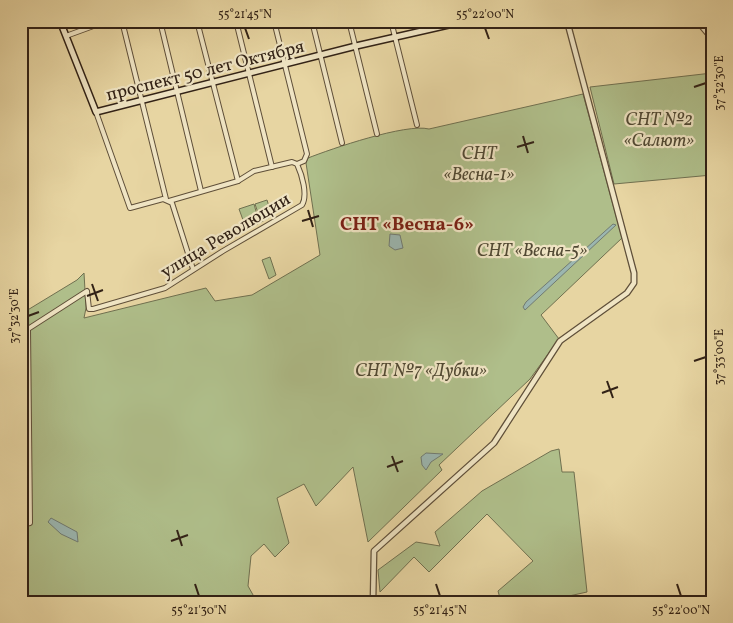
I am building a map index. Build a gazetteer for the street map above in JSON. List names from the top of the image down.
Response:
{
  "streets": {
    "main road": ["проспект 50 лет Октября"],
    "street": ["улица Революции"]
  },
  "districts": ["СНТ «Весна-6»"],
  "parks": [
    "СНТ №2 «Салют»",
    "СНТ «Весна-1»",
    "СНТ «Весна-5»",
    "СНТ №7 «Дубки»"
  ],
  "coordinates": [
    "55°21'45\"N",
    "55°22'00\"N",
    "37°32'30\"E",
    "37°33'00\"E",
    "55°21'30\"N"
  ]
}
